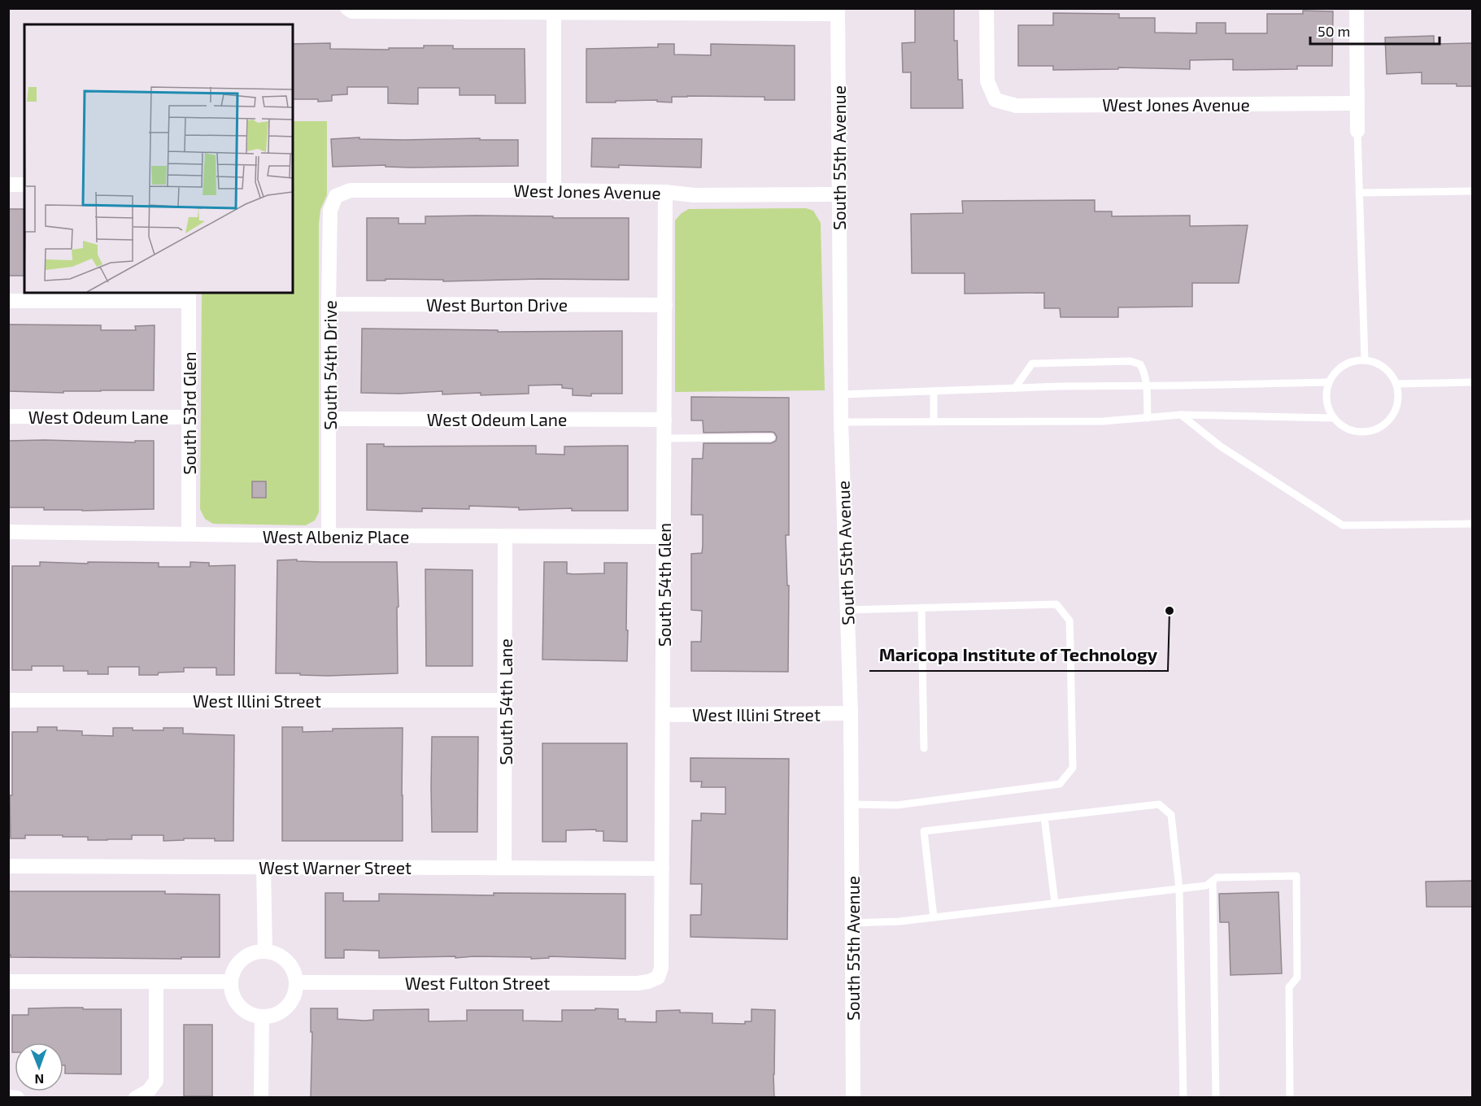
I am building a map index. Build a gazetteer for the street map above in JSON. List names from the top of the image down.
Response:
{
  "streets": {
    "street": [
      "West Jones Avenue",
      "South 55th Avenue",
      "West Burton Drive",
      "South 54th Drive",
      "South 53rd Glen",
      "West Odeum Lane",
      "West Albeniz Place",
      "South 54th Glen",
      "West Illini Street",
      "South 54th Lane",
      "West Warner Street",
      "West Fulton Street"
    ]
  },
  "crossings": [
    ["West Jones Avenue", "South 55th Avenue"],
    ["West Jones Avenue", "South 54th Drive"],
    ["West Jones Avenue", "South 54th Glen"],
    ["South 55th Avenue", "West Illini Street"],
    ["West Burton Drive", "South 54th Drive"],
    ["West Burton Drive", "South 54th Glen"],
    ["South 54th Drive", "West Odeum Lane"],
    ["South 54th Drive", "West Albeniz Place"],
    ["South 53rd Glen", "West Odeum Lane"],
    ["South 53rd Glen", "West Albeniz Place"],
    ["West Odeum Lane", "South 54th Glen"],
    ["West Albeniz Place", "South 54th Glen"],
    ["West Albeniz Place", "South 54th Lane"],
    ["South 54th Glen", "West Illini Street"],
    ["South 54th Glen", "West Warner Street"],
    ["South 54th Glen", "West Fulton Street"],
    ["West Illini Street", "South 54th Lane"],
    ["South 54th Lane", "West Warner Street"]
  ],
  "places": ["Maricopa Institute of Technology"],
  "scale_bar": "50 m",
  "north": "bottom"
}
